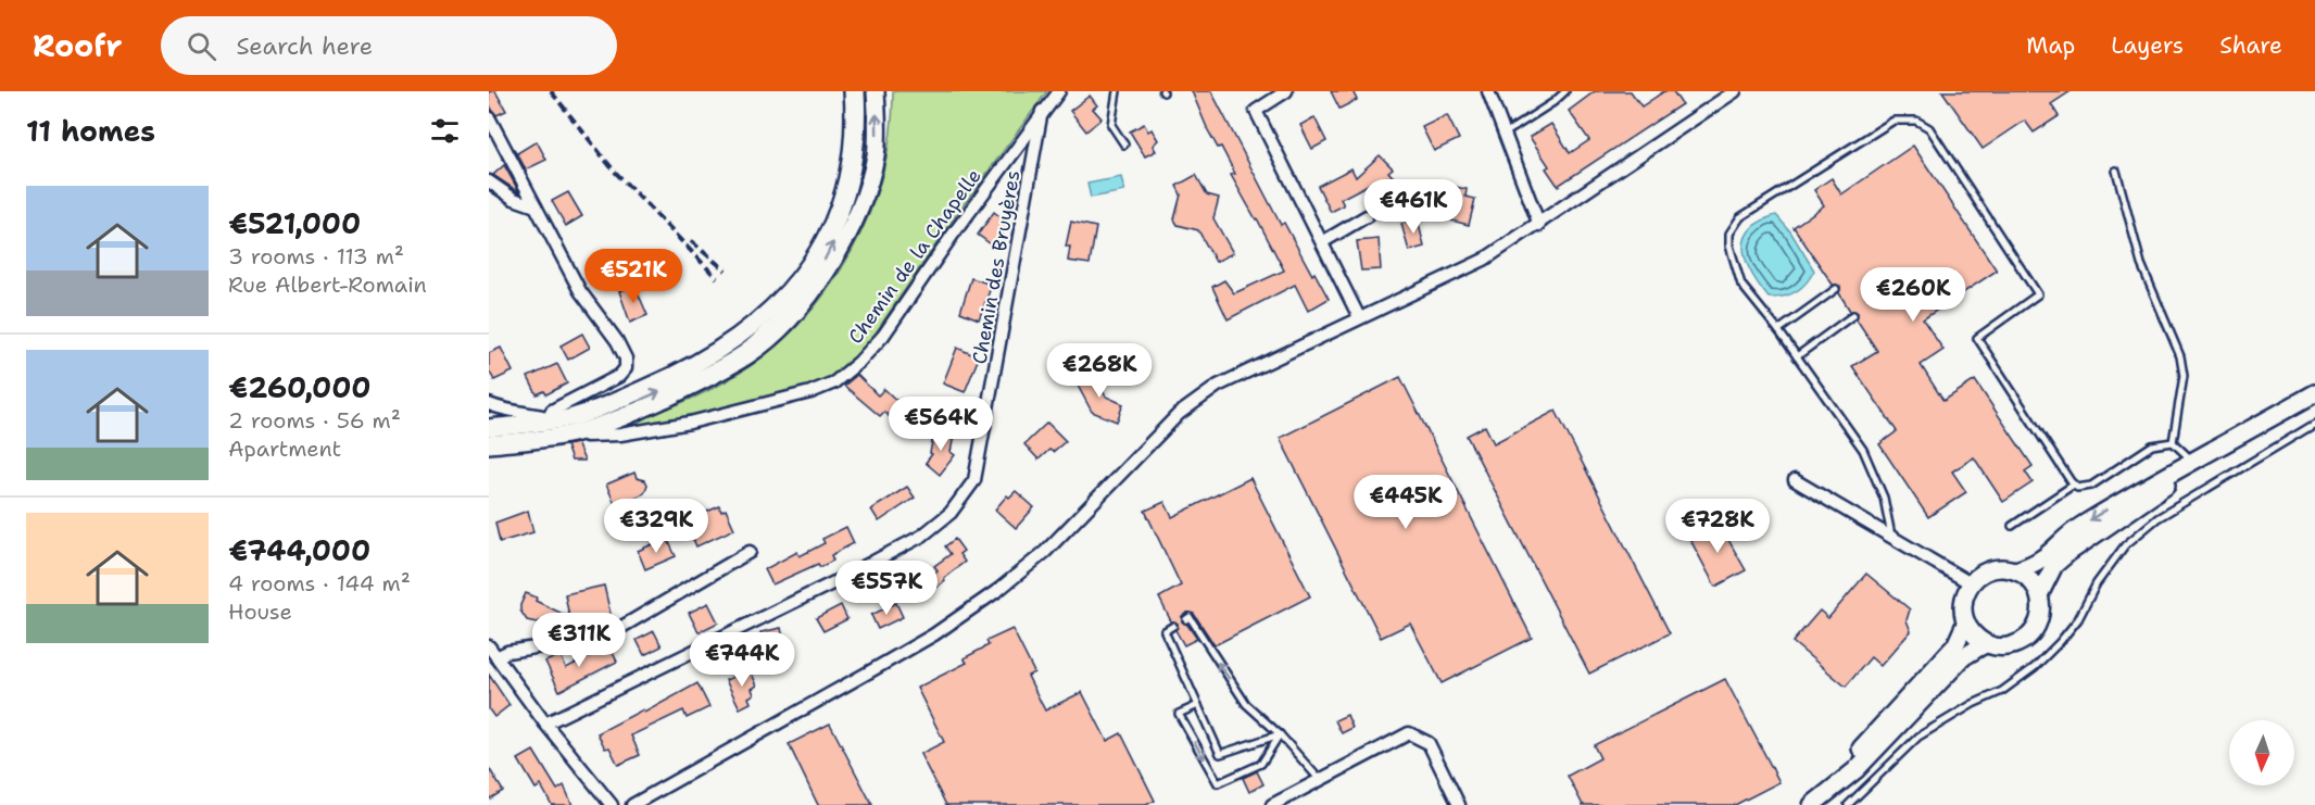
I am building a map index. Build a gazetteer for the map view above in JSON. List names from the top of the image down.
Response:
{
  "streets": {
    "street": ["Chemin de la Chapelle", "Chemin des Bruyères"]
  },
  "crossings": [
    ["Chemin de la Chapelle", "Chemin des Bruyères"]
  ],
  "north": "bottom",
  "page": {
    "header": "Roofr",
    "search": "Search here",
    "nav": ["Map", "Layers", "Share"],
    "heading": "11 homes",
    "list": [
      {
        "name": "€521,000",
        "note": "3 rooms · 113 m² · Rue Albert-Romain"
      },
      {
        "name": "€260,000",
        "note": "2 rooms · 56 m² · Apartment"
      },
      {
        "name": "€744,000",
        "note": "4 rooms · 144 m² · House"
      }
    ],
    "price": [
      "€461K",
      "€521K",
      "€260K",
      "€268K",
      "€564K",
      "€445K",
      "€329K",
      "€728K",
      "€557K",
      "€311K",
      "€744K"
    ]
  }
}
